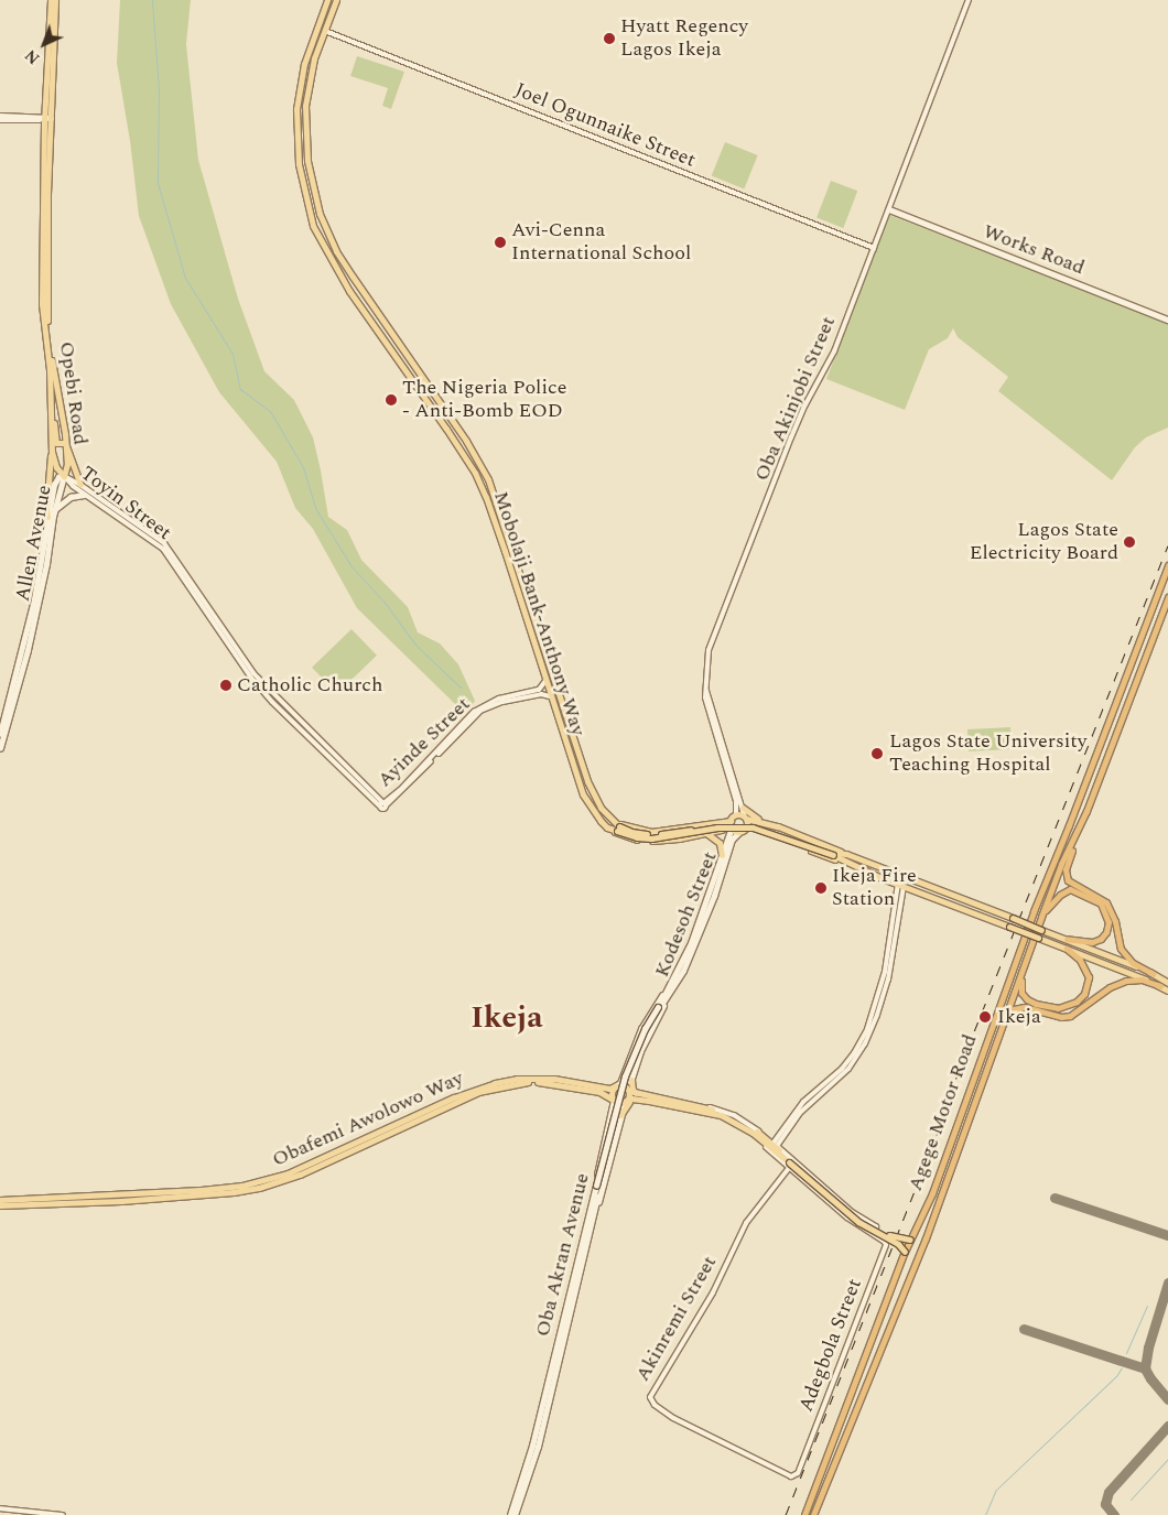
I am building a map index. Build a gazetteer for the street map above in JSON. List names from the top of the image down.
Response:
{
  "streets": {
    "highway": ["Agege Motor Road"],
    "main road": [
      "Works Road",
      "Opebi Road",
      "Allen Avenue",
      "Mobolaji Bank-Anthony Way",
      "Kodesoh Street",
      "Obafemi Awolowo Way",
      "Oba Akran Avenue"
    ],
    "street": [
      "Joel Ogunnaike Street",
      "Oba Akinjobi Street",
      "Toyin Street",
      "Ayinde Street",
      "Akinremi Street",
      "Adegbola Street"
    ]
  },
  "crossings": [
    ["Joel Ogunnaike Street", "Oba Akinjobi Street"],
    ["Joel Ogunnaike Street", "Mobolaji Bank-Anthony Way"],
    ["Works Road", "Oba Akinjobi Street"],
    ["Opebi Road", "Toyin Street"],
    ["Opebi Road", "Allen Avenue"],
    ["Toyin Street", "Allen Avenue"],
    ["Toyin Street", "Ayinde Street"],
    ["Mobolaji Bank-Anthony Way", "Ayinde Street"],
    ["Kodesoh Street", "Oba Akran Avenue"],
    ["Akinremi Street", "Adegbola Street"]
  ],
  "districts": ["Ikeja"],
  "places": [
    "Hyatt Regency Lagos Ikeja",
    "Avi-Cenna International School",
    "The Nigeria Police - Anti-Bomb EOD",
    "Lagos State Electricity Board",
    "Catholic Church",
    "Lagos State University Teaching Hospital",
    "Ikeja Fire Station",
    "Ikeja"
  ],
  "north": "bottom left"
}
